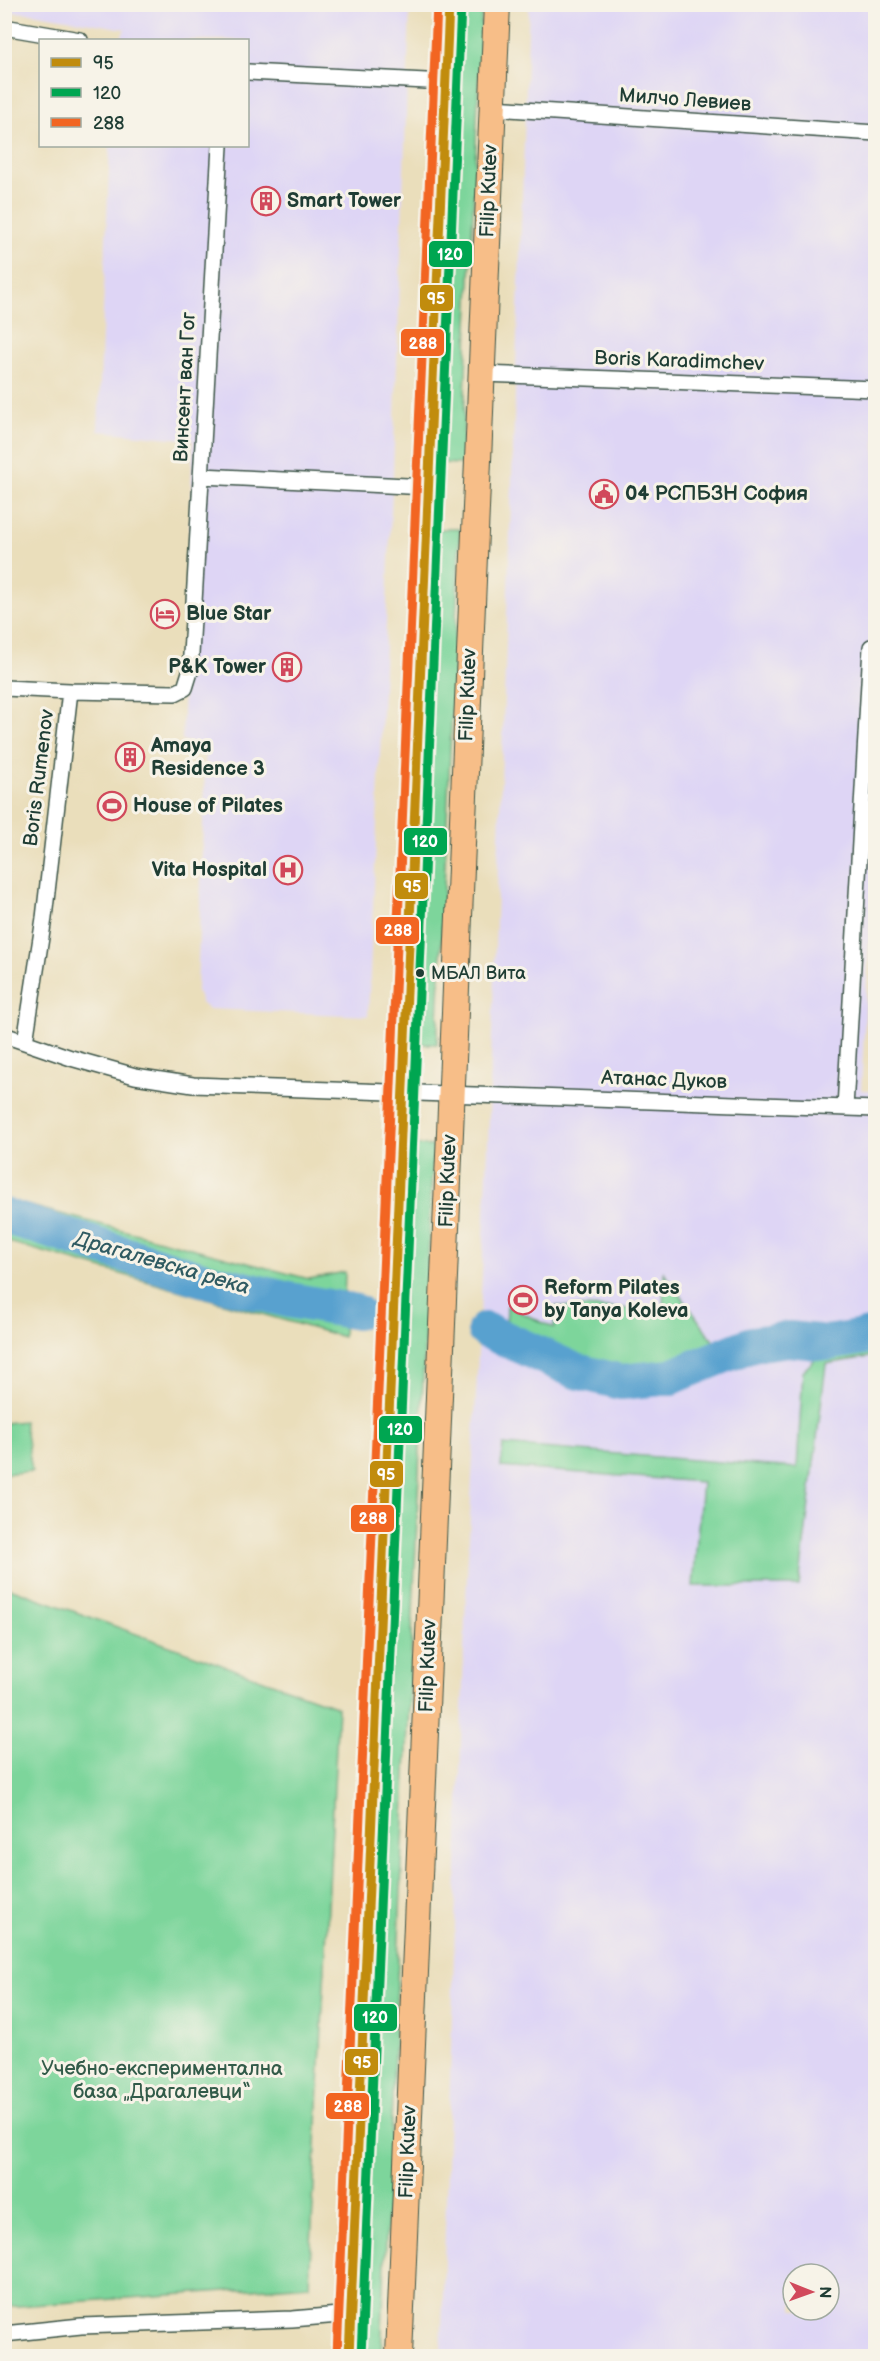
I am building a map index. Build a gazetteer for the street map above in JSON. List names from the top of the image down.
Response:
{
  "streets": {
    "main road": ["Filip Kutev"],
    "street": [
      "Милчо Левиев",
      "Boris Karadimchev",
      "Винсент ван Гог",
      "Boris Rumenov",
      "Атанас Дуков"
    ]
  },
  "crossings": [
    ["Милчо Левиев", "Filip Kutev"],
    ["Filip Kutev", "Boris Karadimchev"],
    ["Filip Kutev", "Атанас Дуков"],
    ["Boris Rumenov", "Атанас Дуков"]
  ],
  "water": ["Драгалевска река"],
  "parks": ["Учебно-експериментална база „Драгалевци“"],
  "places": {
    "building": ["Smart Tower", "P&K Tower", "Amaya Residence 3"],
    "public building": ["04 РСПБЗН София"],
    "hotel": ["Blue Star"],
    "sports": ["House of Pilates", "Reform Pilates by Tanya Koleva"],
    "hospital": ["Vita Hospital"],
    "other": ["МБАЛ Вита"]
  },
  "lines": ["transit line 95", "transit line 288", "transit line 120"],
  "legend": ["95", "120", "288"],
  "north": "right"
}
